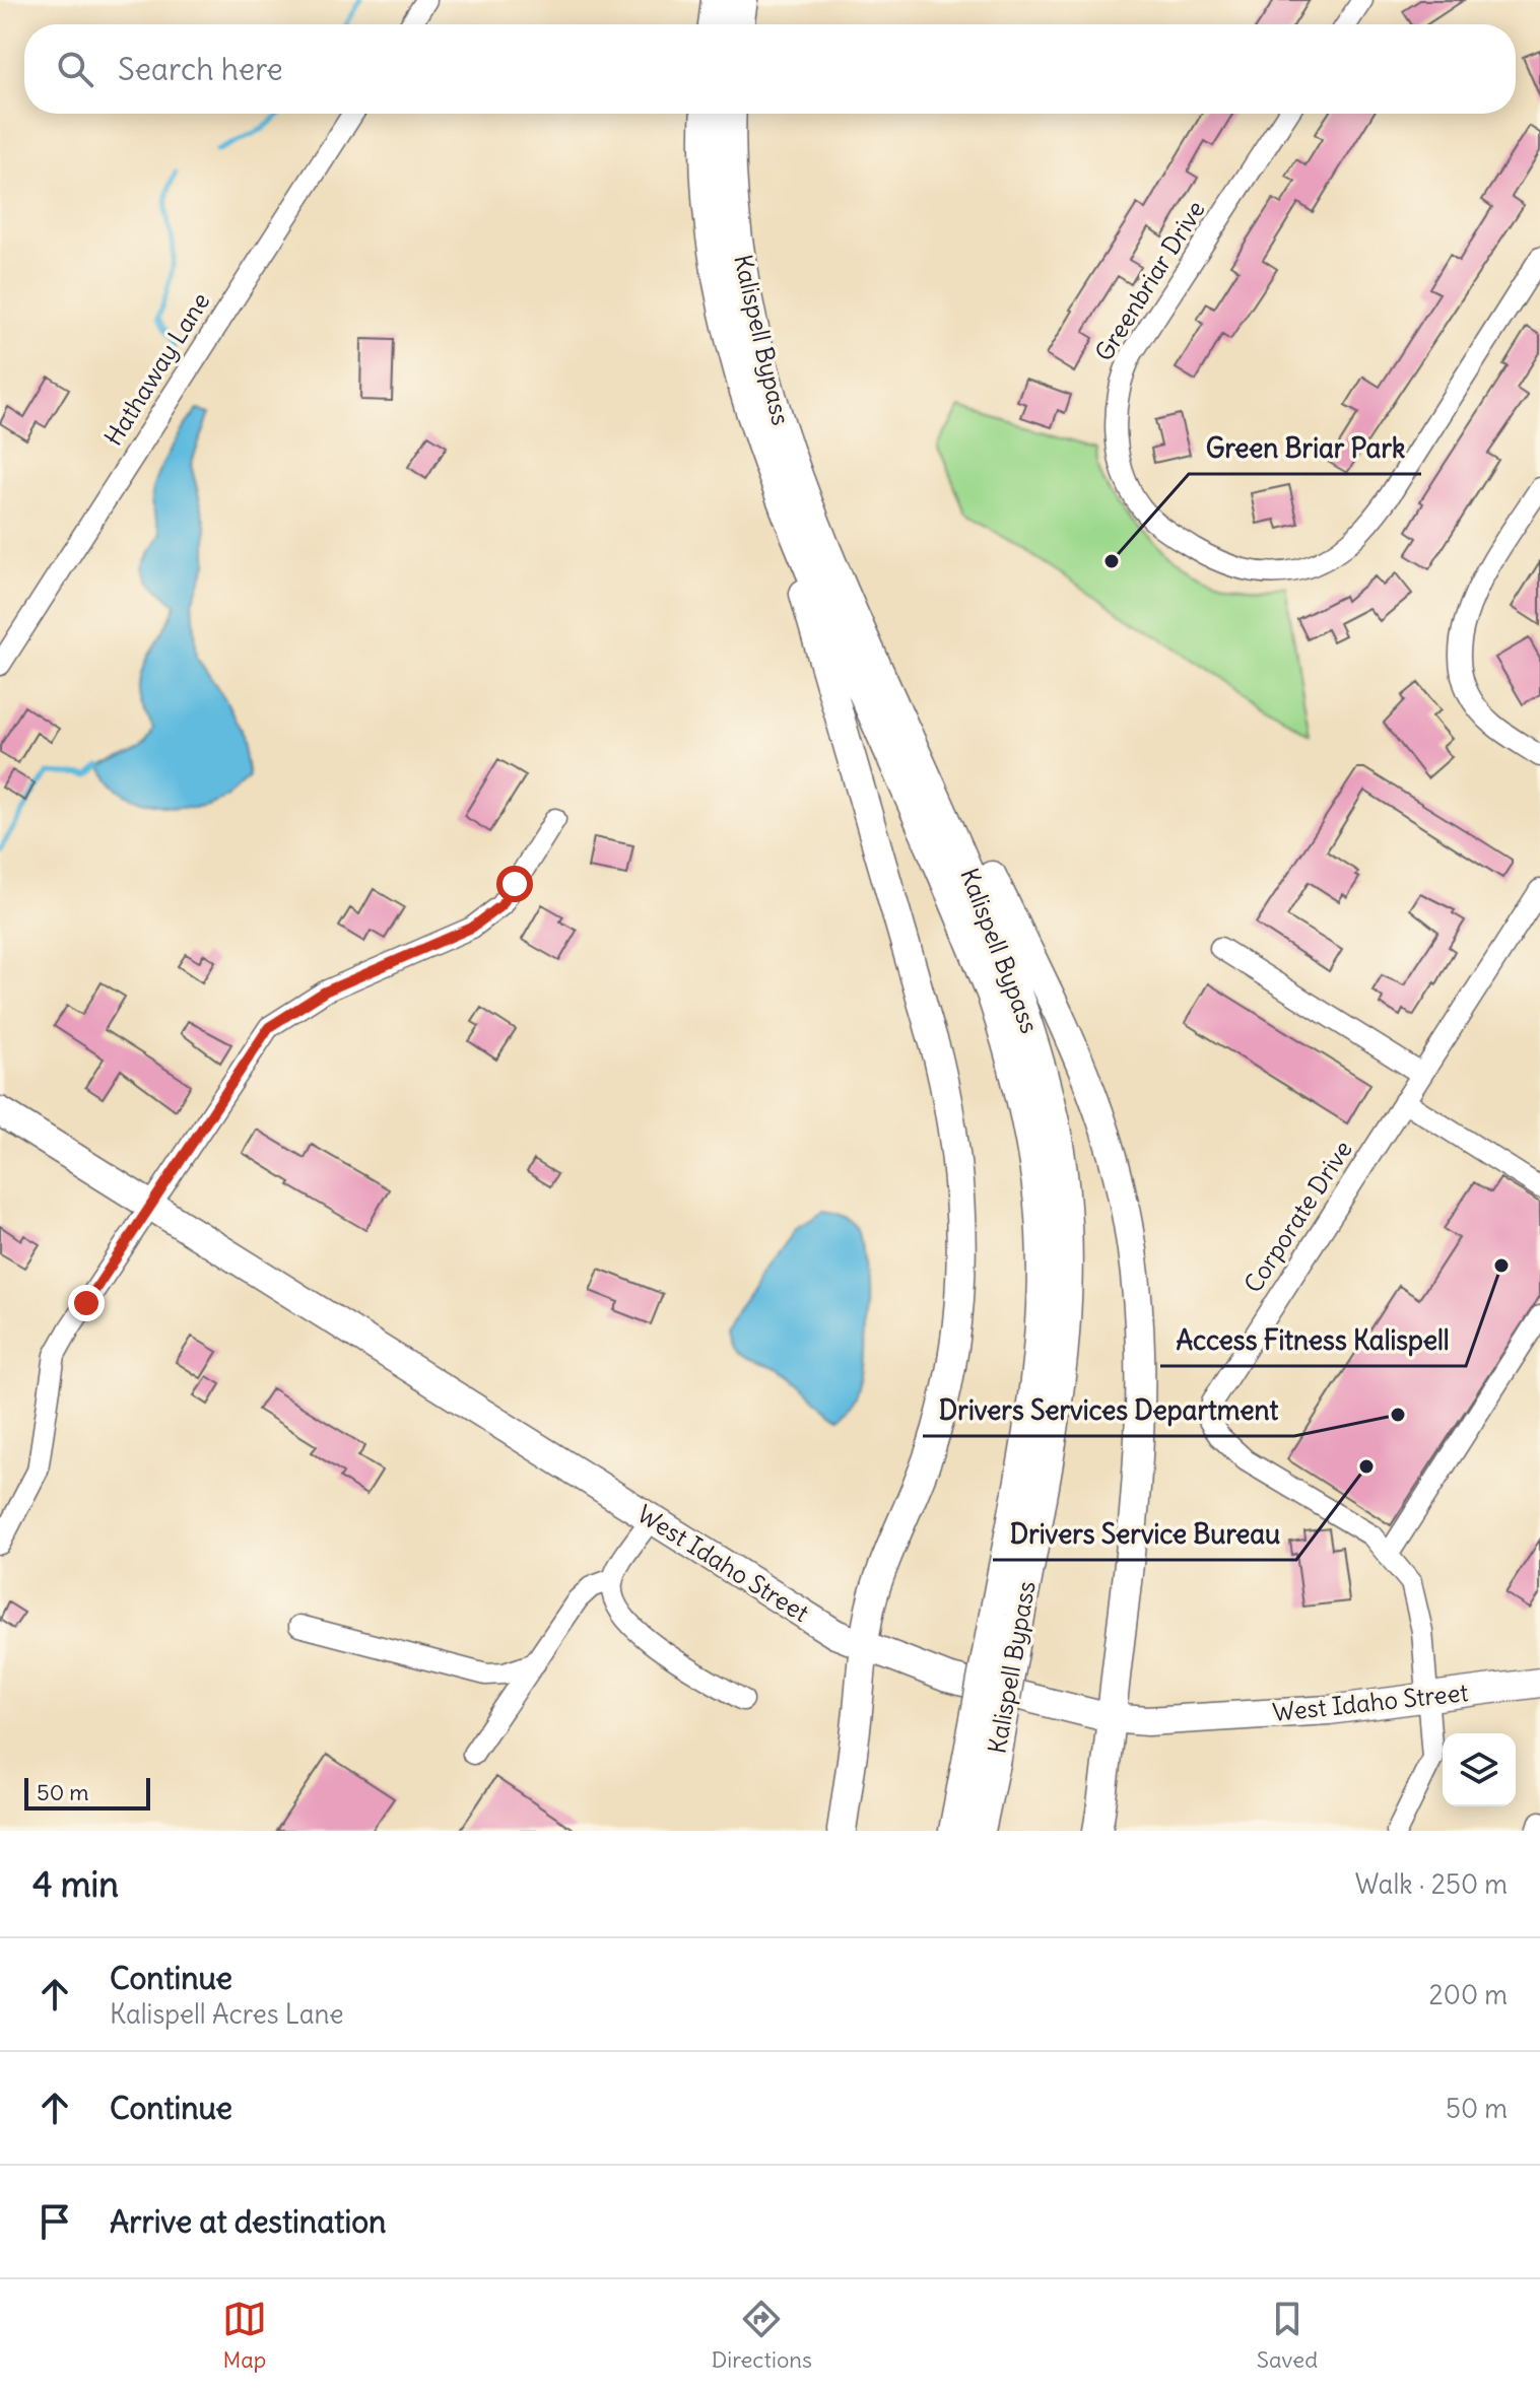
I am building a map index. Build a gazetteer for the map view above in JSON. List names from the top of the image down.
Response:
{
  "streets": {
    "highway": ["Kalispell Bypass", "West Idaho Street"],
    "street": ["Greenbriar Drive", "Hathaway Lane", "Corporate Drive"]
  },
  "crossings": [
    ["Corporate Drive", "West Idaho Street"]
  ],
  "places": [
    "Green Briar Park",
    "Access Fitness Kalispell",
    "Drivers Services Department",
    "Drivers Service Bureau"
  ],
  "scale_bar": "50 m",
  "page": {
    "search": "Search here",
    "scale": "50 m",
    "heading": ["4 min", "Walk · 250 m"],
    "list": [
      ["Continue", "Kalispell Acres Lane", "200 m"],
      ["Continue", "50 m"],
      "Arrive at destination"
    ],
    "nav": ["Map", "Directions", "Saved"]
  }
}
